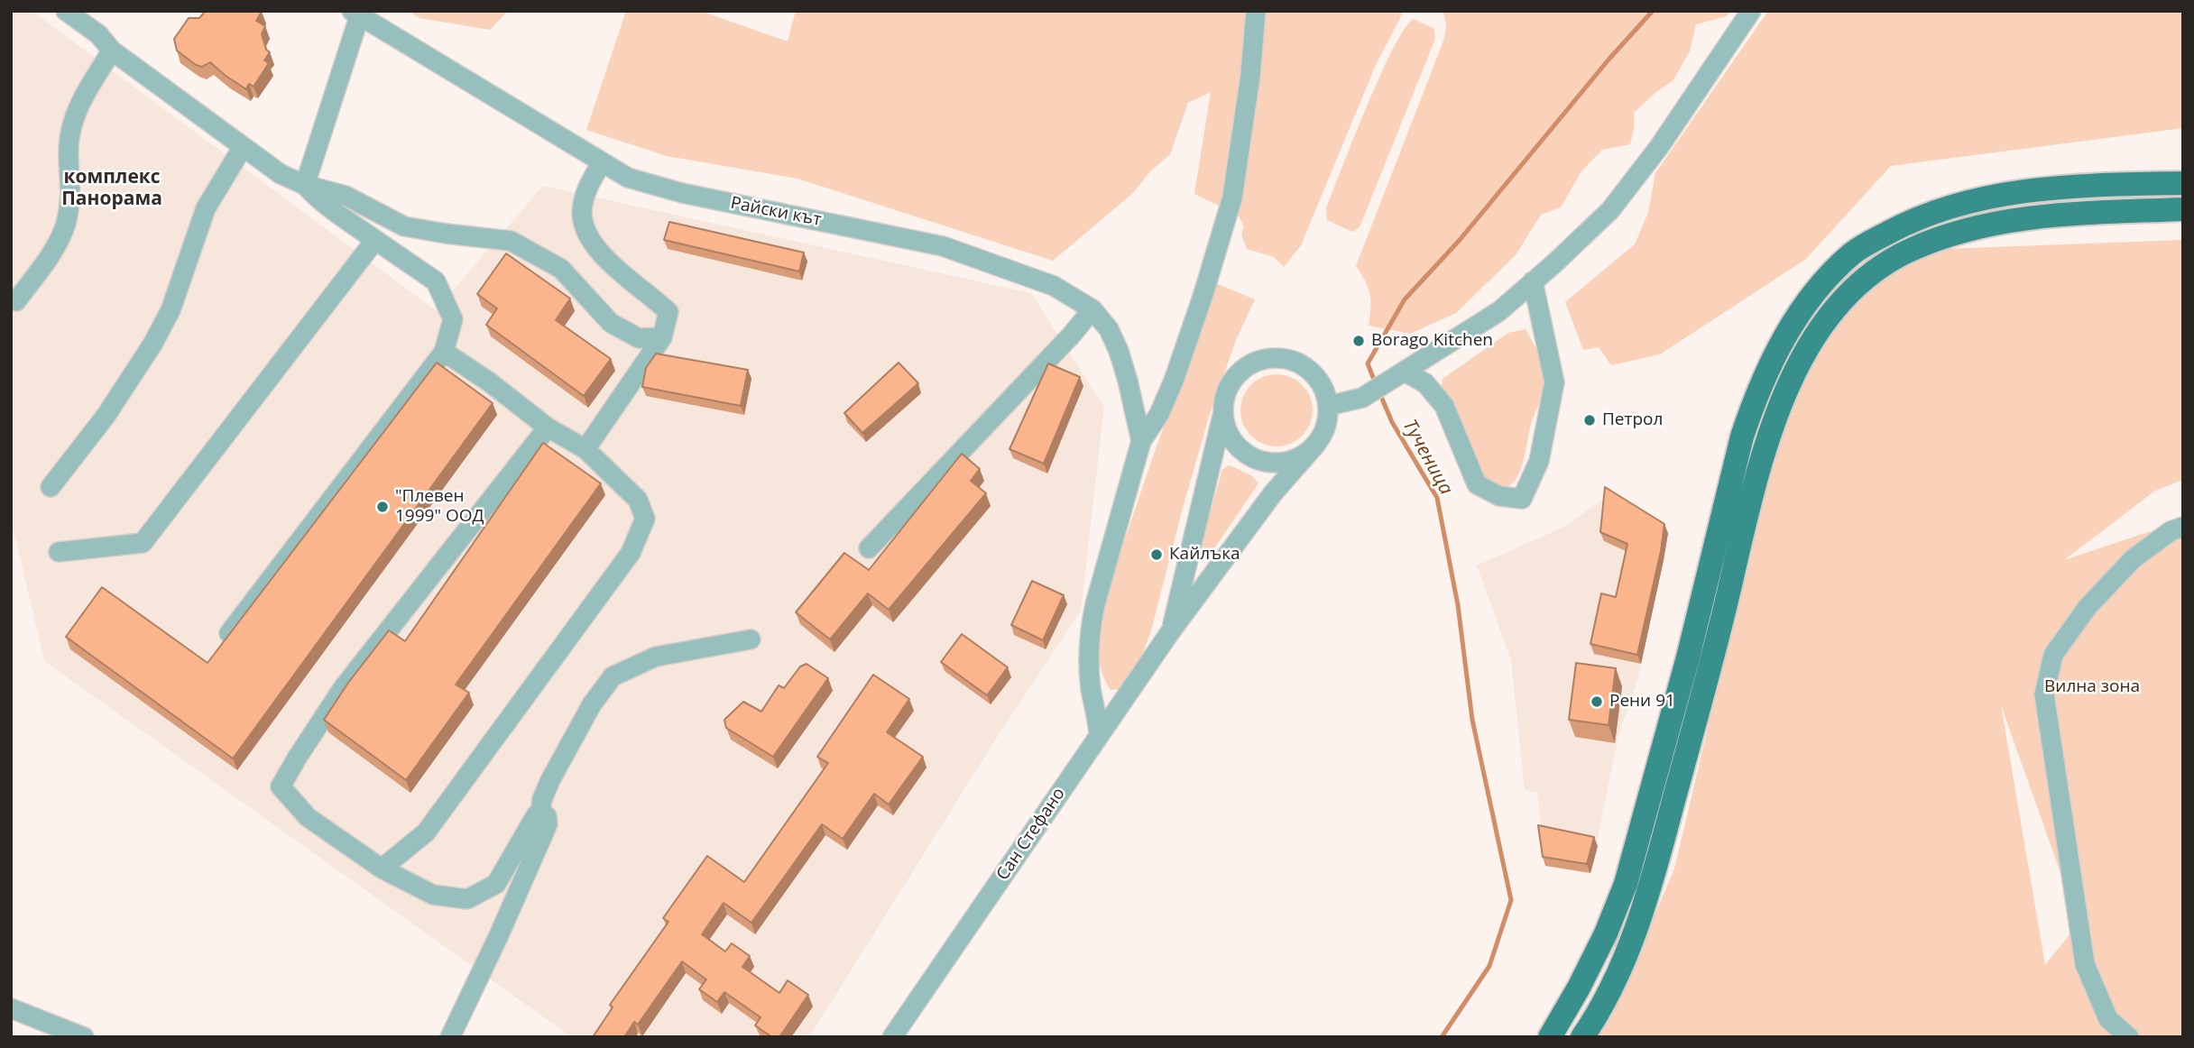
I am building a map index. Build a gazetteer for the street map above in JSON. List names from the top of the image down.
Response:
{
  "streets": {
    "street": ["Райски кът", "Сан Стефано"]
  },
  "districts": ["комплекс Панорама"],
  "water": ["Тученица"],
  "parks": ["Вилна зона"],
  "places": [
    "Borago Kitchen",
    "Петрол",
    "\"Плевен 1999\" ООД",
    "Кайлъка",
    "Рени 91"
  ]
}
